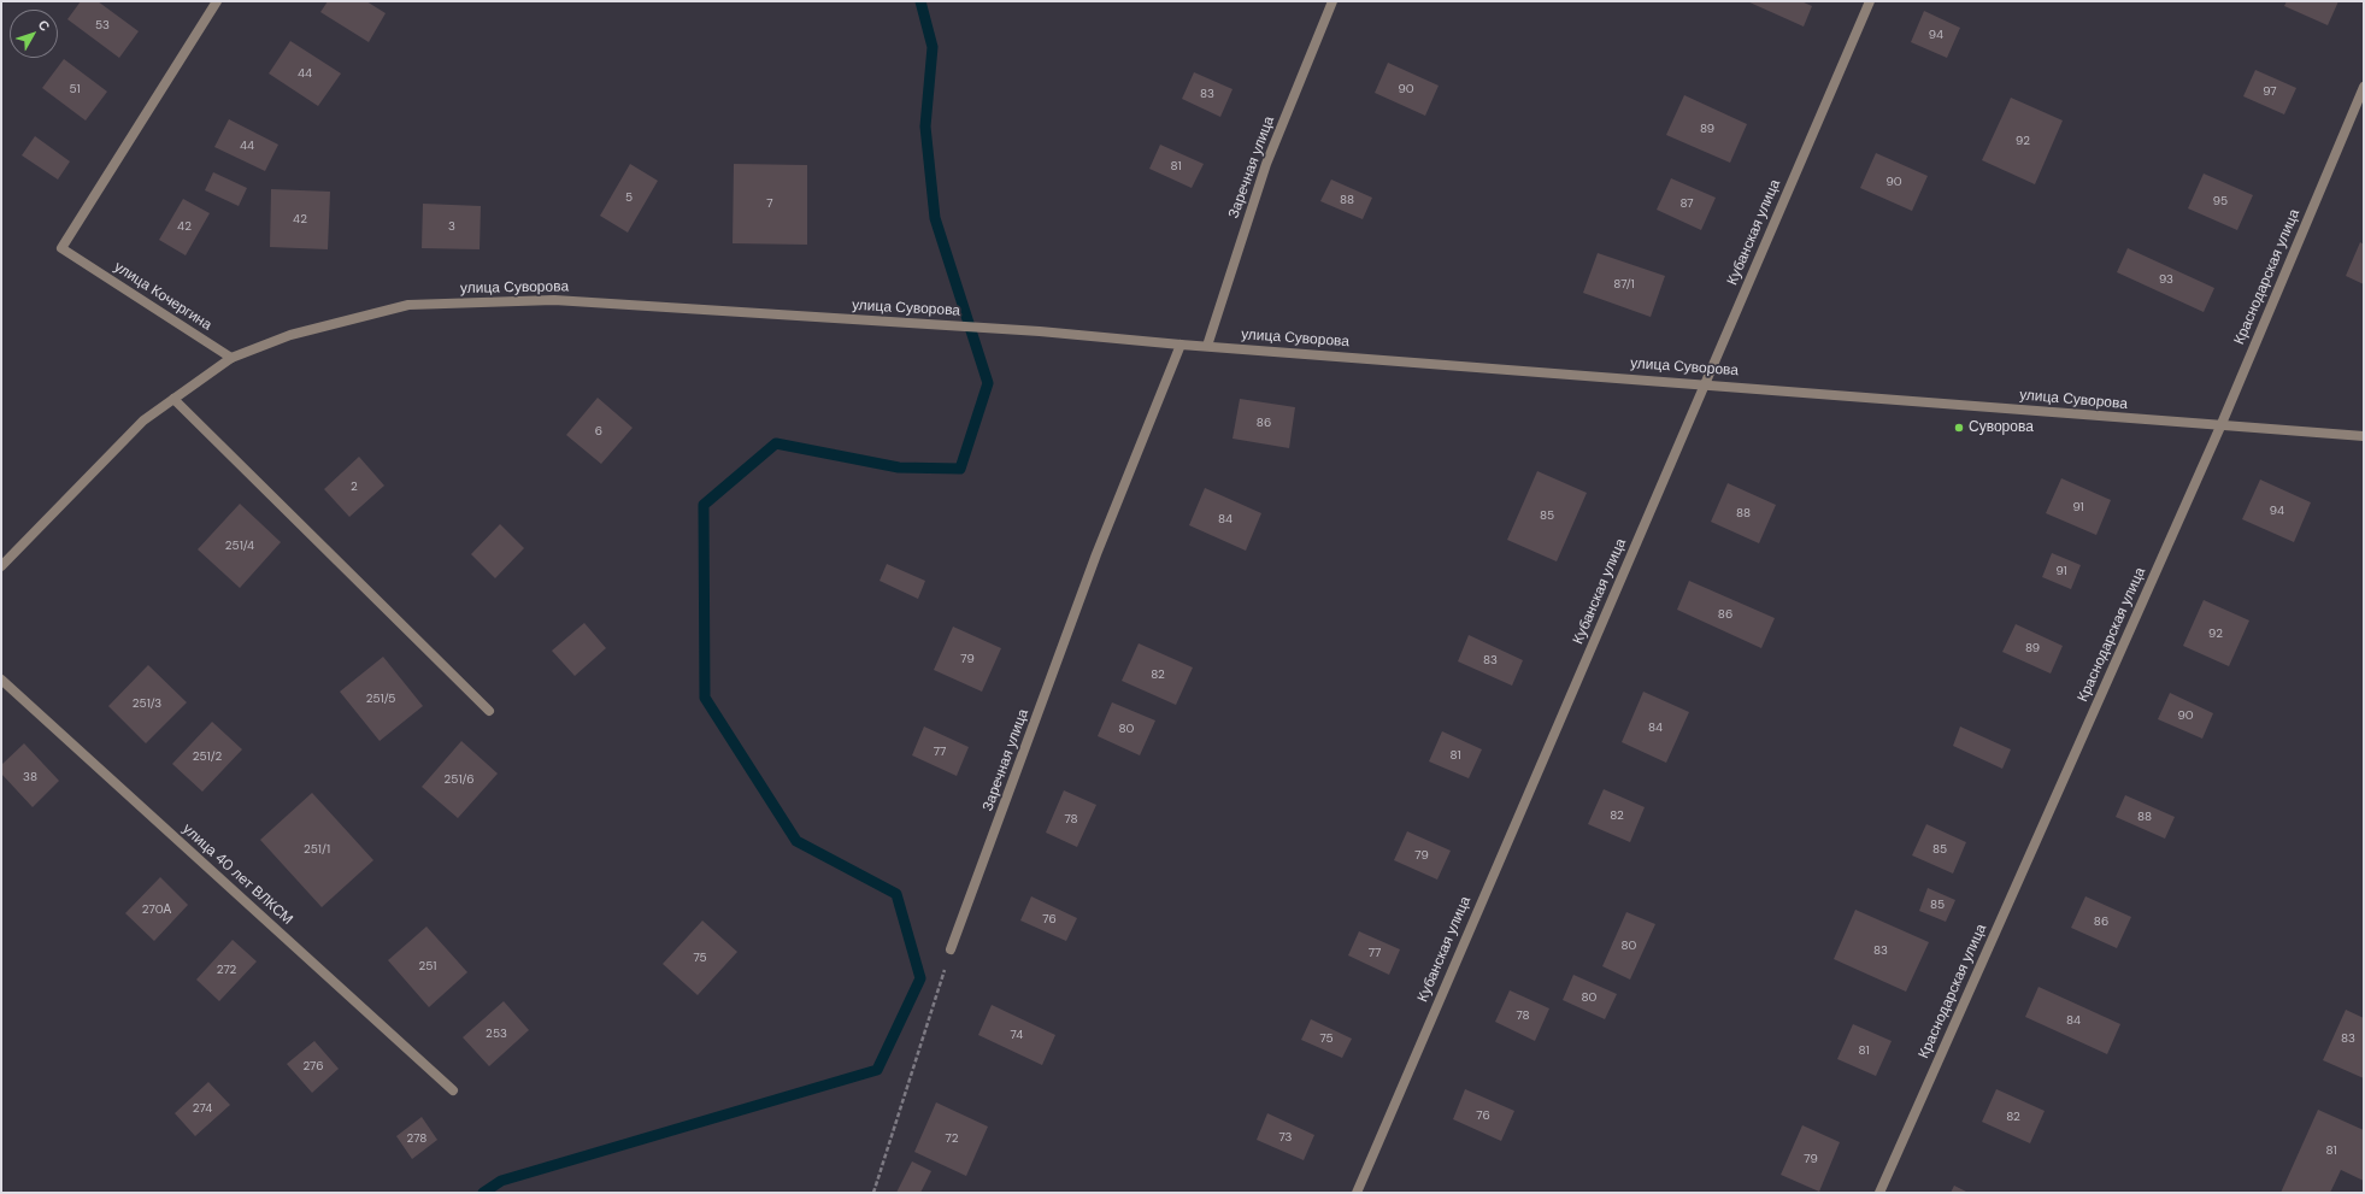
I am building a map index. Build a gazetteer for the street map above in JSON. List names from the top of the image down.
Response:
{
  "streets": {
    "street": [
      "Заречная улица",
      "Кубанская улица",
      "Краснодарская улица",
      "улица Суворова",
      "улица Кочергина",
      "улица 40 лет ВЛКСМ"
    ]
  },
  "crossings": [
    ["Заречная улица", "улица Суворова"],
    ["Кубанская улица", "улица Суворова"],
    ["Краснодарская улица", "улица Суворова"],
    ["улица Суворова", "улица Кочергина"]
  ],
  "places": ["Суворова"],
  "house_numbers": [
    "53",
    "94",
    "44",
    "51",
    "90",
    "97",
    "83",
    "89",
    "92",
    "44",
    "81",
    "90",
    "5",
    "88",
    "95",
    "7",
    "87",
    "42",
    "42",
    "3",
    "93",
    "87/1",
    "86",
    "6",
    "2",
    "91",
    "94",
    "88",
    "85",
    "84",
    "251/4",
    "91",
    "86",
    "92",
    "89",
    "79",
    "83",
    "82",
    "251/5",
    "251/3",
    "90",
    "84",
    "80",
    "77",
    "81",
    "251/2",
    "38",
    "251/6",
    "82",
    "88",
    "78",
    "251/1",
    "85",
    "79",
    "85",
    "270А",
    "76",
    "86",
    "80",
    "83",
    "77",
    "75",
    "251",
    "272",
    "80",
    "78",
    "84",
    "253",
    "74",
    "75",
    "83",
    "81",
    "276",
    "274",
    "76",
    "82",
    "73",
    "278",
    "72",
    "81",
    "79"
  ],
  "north": "top right"
}
